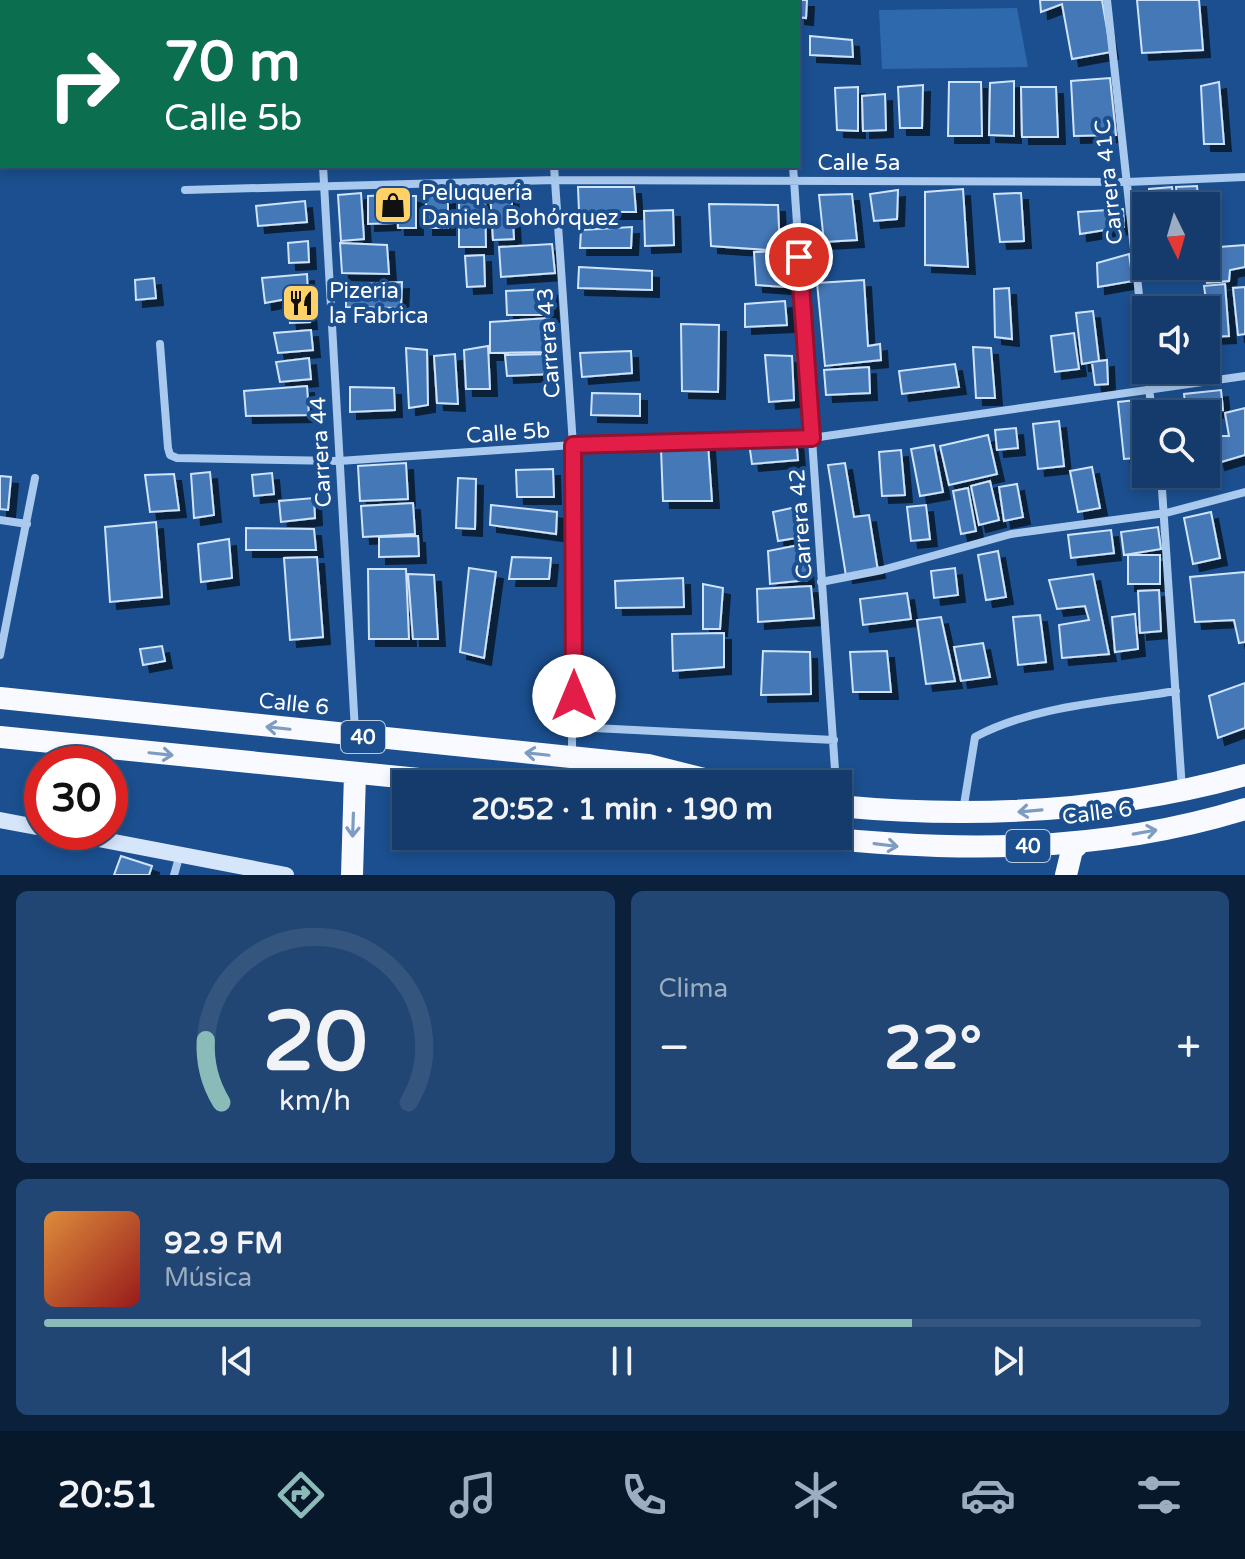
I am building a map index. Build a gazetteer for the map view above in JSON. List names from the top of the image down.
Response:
{
  "streets": {
    "highway": ["Calle 6", "40"],
    "street": [
      "Calle 5a",
      "Carrera 41C",
      "Carrera 43",
      "Calle 5b",
      "Carrera 44",
      "Carrera 42"
    ]
  },
  "crossings": [
    ["Calle 5a", "Carrera 41C"],
    ["Calle 5a", "Carrera 43"],
    ["Calle 5a", "Carrera 44"],
    ["Calle 5a", "Carrera 42"],
    ["Carrera 43", "Calle 5b"],
    ["Carrera 43", "Calle 6"],
    ["Calle 5b", "Carrera 44"],
    ["Calle 5b", "Carrera 42"],
    ["Carrera 44", "Calle 6"]
  ],
  "places": {
    "shop": ["Peluquería Daniela Bohórquez"],
    "restaurant": ["Pizeria la Fabrica"]
  },
  "north": "bottom",
  "page": {
    "turn": ["70 m", "Calle 5b"],
    "limit": "30",
    "trip": "20:52 · 1 min · 190 m",
    "tile": "Clima",
    "heat": ["−", "22°", "+"],
    "song": ["92.9 FM", "Música"],
    "tabs": "20:51",
    "gauge": ["20", "km/h"]
  }
}
